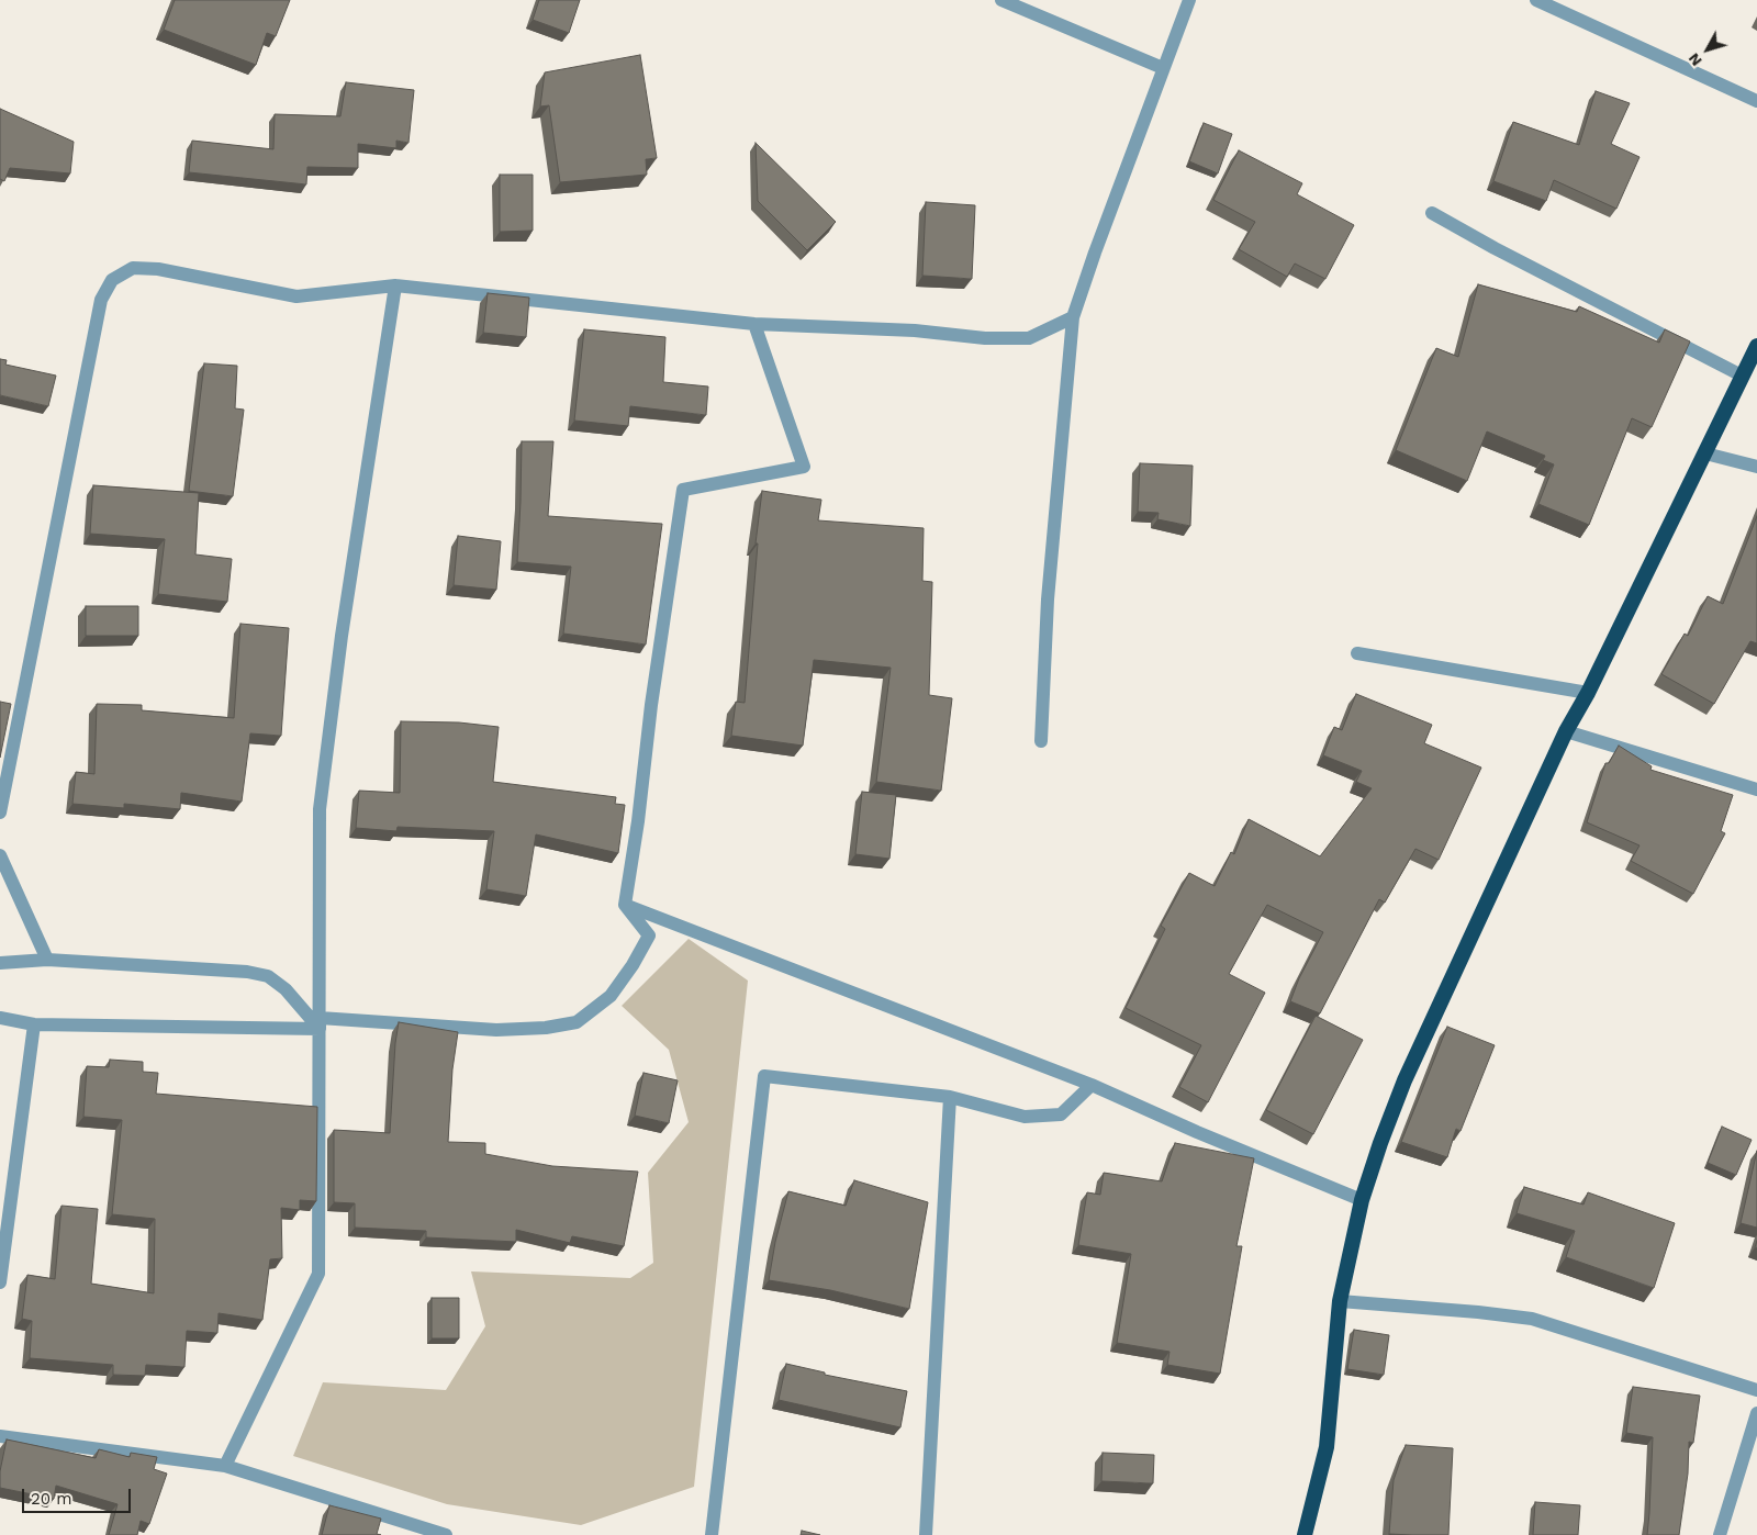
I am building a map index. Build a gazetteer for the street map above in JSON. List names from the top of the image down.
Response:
{
  "scale_bar": "20 m",
  "north": "bottom left"
}
